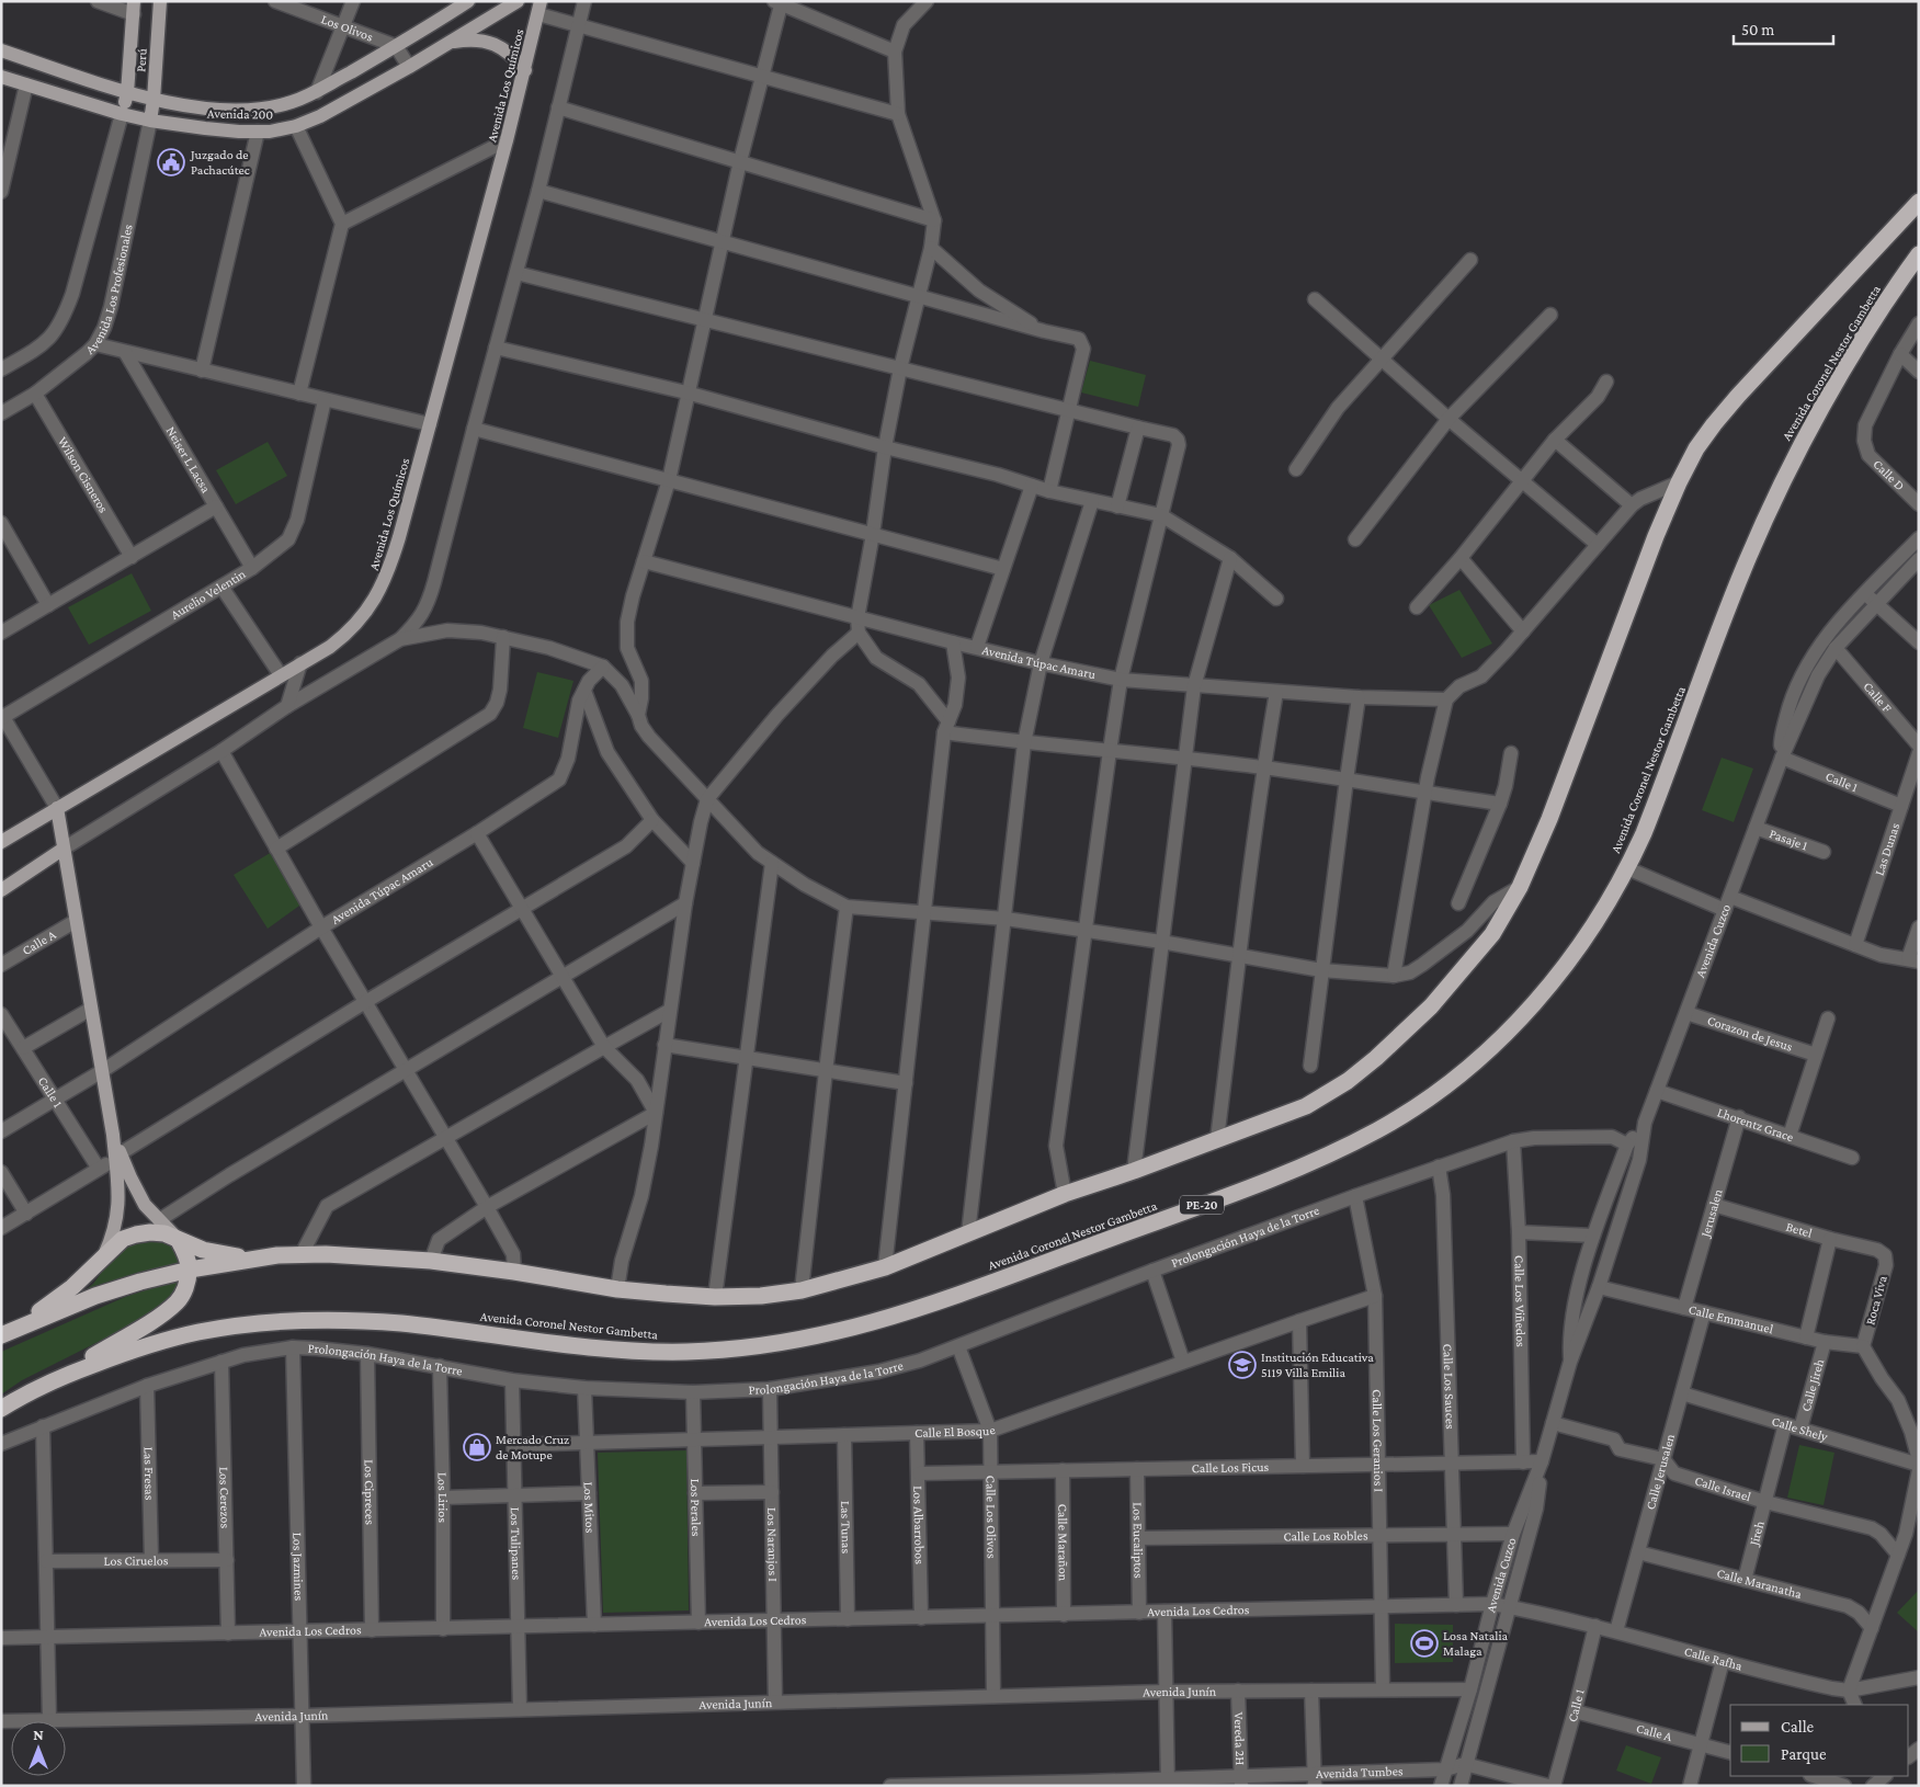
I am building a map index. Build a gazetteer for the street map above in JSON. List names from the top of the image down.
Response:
{
  "streets": {
    "highway": ["Avenida Coronel Nestor Gambetta", "PE-20"],
    "main road": ["Perú", "Avenida Los Químicos", "Avenida 200"],
    "street": [
      "Los Olivos",
      "Avenida Los Profesionales",
      "Neiser L Lacsa",
      "Wilson Cisneros",
      "Calle D",
      "Aurelio Velentin",
      "Avenida Túpac Amaru",
      "Calle F",
      "Calle 1",
      "Pasaje 1",
      "Las Dunas",
      "Avenida Cuzco",
      "Calle A",
      "Corazon de Jesus",
      "Lhorentz Grace",
      "Jerusalen",
      "Betel",
      "Prolongación Haya de la Torre",
      "Roca Viva",
      "Calle Los Viñedos",
      "Calle Emmanuel",
      "Calle Los Sauces",
      "Calle Jireh",
      "Calle Shely",
      "Calle El Bosque",
      "Calle Los Geranios I",
      "Calle Los Ficus",
      "Calle Jerusalen",
      "Las Fresas",
      "Calle Israel",
      "Los Cipreces",
      "Los Cerezos",
      "Los Lirios",
      "Los Mitos",
      "Los Perales",
      "Calle Los Olivos",
      "Los Albarrobos",
      "Las Tunas",
      "Jireh",
      "Calle Los Robles",
      "Los Eucaliptos",
      "Calle Marañon",
      "Los Tulipanes",
      "Los Naranjos I",
      "Los Ciruelos",
      "Los Jazmines",
      "Calle Maranatha",
      "Avenida Los Cedros",
      "Calle Rafha",
      "Avenida Junín",
      "Vereda 2H",
      "Avenida Tumbes"
    ]
  },
  "crossings": [
    ["Los Olivos", "Avenida 200"],
    ["Perú", "Avenida 200"],
    ["Perú", "Avenida Los Profesionales"],
    ["Avenida 200", "Avenida Los Profesionales"],
    ["Avenida Los Profesionales", "Wilson Cisneros"],
    ["Neiser L Lacsa", "Aurelio Velentin"],
    ["Avenida Túpac Amaru", "Calle 1"],
    ["Calle F", "Avenida Cuzco"],
    ["Calle 1", "Las Dunas"],
    ["Calle 1", "Avenida Cuzco"],
    ["Calle 1", "Calle A"],
    ["Calle 1", "Calle Rafha"],
    ["Pasaje 1", "Avenida Cuzco"],
    ["Avenida Cuzco", "Corazon de Jesus"],
    ["Avenida Cuzco", "Lhorentz Grace"],
    ["Avenida Cuzco", "Prolongación Haya de la Torre"],
    ["Avenida Cuzco", "Calle Emmanuel"],
    ["Avenida Cuzco", "Calle Los Ficus"],
    ["Avenida Cuzco", "Calle Israel"],
    ["Avenida Cuzco", "Calle Los Robles"],
    ["Avenida Cuzco", "Avenida Los Cedros"],
    ["Avenida Cuzco", "Calle Rafha"],
    ["Avenida Cuzco", "Avenida Junín"],
    ["Avenida Cuzco", "Avenida Tumbes"],
    ["Lhorentz Grace", "Jerusalen"],
    ["Jerusalen", "Betel"],
    ["Jerusalen", "Calle Emmanuel"],
    ["Betel", "Roca Viva"],
    ["Prolongación Haya de la Torre", "Calle Los Viñedos"],
    ["Prolongación Haya de la Torre", "Calle Los Sauces"],
    ["Prolongación Haya de la Torre", "Calle Los Geranios I"],
    ["Prolongación Haya de la Torre", "Las Fresas"],
    ["Prolongación Haya de la Torre", "Los Cipreces"],
    ["Prolongación Haya de la Torre", "Los Cerezos"],
    ["Prolongación Haya de la Torre", "Los Lirios"],
    ["Prolongación Haya de la Torre", "Los Mitos"],
    ["Prolongación Haya de la Torre", "Los Perales"],
    ["Prolongación Haya de la Torre", "Calle Los Olivos"],
    ["Prolongación Haya de la Torre", "Los Tulipanes"],
    ["Prolongación Haya de la Torre", "Los Naranjos I"],
    ["Prolongación Haya de la Torre", "Los Jazmines"],
    ["Roca Viva", "Calle Emmanuel"],
    ["Calle Los Viñedos", "Calle Los Ficus"],
    ["Calle Emmanuel", "Calle Jireh"],
    ["Calle Emmanuel", "Calle Jerusalen"],
    ["Calle Los Sauces", "Calle Los Ficus"],
    ["Calle Los Sauces", "Calle Los Robles"],
    ["Calle Los Sauces", "Avenida Los Cedros"],
    ["Calle Jireh", "Calle Shely"],
    ["Calle Shely", "Calle Jerusalen"],
    ["Calle Shely", "Jireh"],
    ["Calle El Bosque", "Calle Los Geranios I"],
    ["Calle El Bosque", "Los Mitos"],
    ["Calle El Bosque", "Los Perales"],
    ["Calle El Bosque", "Calle Los Olivos"],
    ["Calle El Bosque", "Los Albarrobos"],
    ["Calle El Bosque", "Las Tunas"],
    ["Calle El Bosque", "Los Tulipanes"],
    ["Calle El Bosque", "Los Naranjos I"],
    ["Calle Los Geranios I", "Calle Los Ficus"],
    ["Calle Los Geranios I", "Calle Los Robles"],
    ["Calle Los Geranios I", "Avenida Los Cedros"],
    ["Calle Los Geranios I", "Avenida Junín"],
    ["Calle Los Ficus", "Calle Los Olivos"],
    ["Calle Los Ficus", "Los Albarrobos"],
    ["Calle Los Ficus", "Los Eucaliptos"],
    ["Calle Los Ficus", "Calle Marañon"],
    ["Calle Jerusalen", "Calle Israel"],
    ["Calle Jerusalen", "Calle Maranatha"],
    ["Calle Jerusalen", "Calle Rafha"],
    ["Las Fresas", "Los Ciruelos"],
    ["Calle Israel", "Jireh"],
    ["Los Cipreces", "Avenida Los Cedros"],
    ["Los Cerezos", "Los Ciruelos"],
    ["Los Cerezos", "Avenida Los Cedros"],
    ["Los Lirios", "Avenida Los Cedros"],
    ["Los Mitos", "Avenida Los Cedros"],
    ["Los Perales", "Avenida Los Cedros"],
    ["Calle Los Olivos", "Avenida Los Cedros"],
    ["Calle Los Olivos", "Avenida Junín"],
    ["Los Albarrobos", "Avenida Los Cedros"],
    ["Las Tunas", "Avenida Los Cedros"],
    ["Jireh", "Calle Maranatha"],
    ["Calle Los Robles", "Los Eucaliptos"],
    ["Los Eucaliptos", "Avenida Los Cedros"],
    ["Calle Marañon", "Avenida Los Cedros"],
    ["Los Tulipanes", "Avenida Los Cedros"],
    ["Los Tulipanes", "Avenida Junín"],
    ["Los Naranjos I", "Avenida Los Cedros"],
    ["Los Naranjos I", "Avenida Junín"],
    ["Los Jazmines", "Avenida Los Cedros"],
    ["Los Jazmines", "Avenida Junín"],
    ["Avenida Los Cedros", "Calle Rafha"],
    ["Avenida Junín", "Vereda 2H"],
    ["Vereda 2H", "Avenida Tumbes"]
  ],
  "places": {
    "public building": ["Juzgado de Pachacútec"],
    "school or university": ["Institución Educativa 5119 Villa Emilia"],
    "shop": ["Mercado Cruz de Motupe"],
    "sports": ["Losa Natalia Malaga"]
  },
  "legend": ["Calle", "Parque"],
  "scale_bar": "50 m",
  "north": "top"
}
